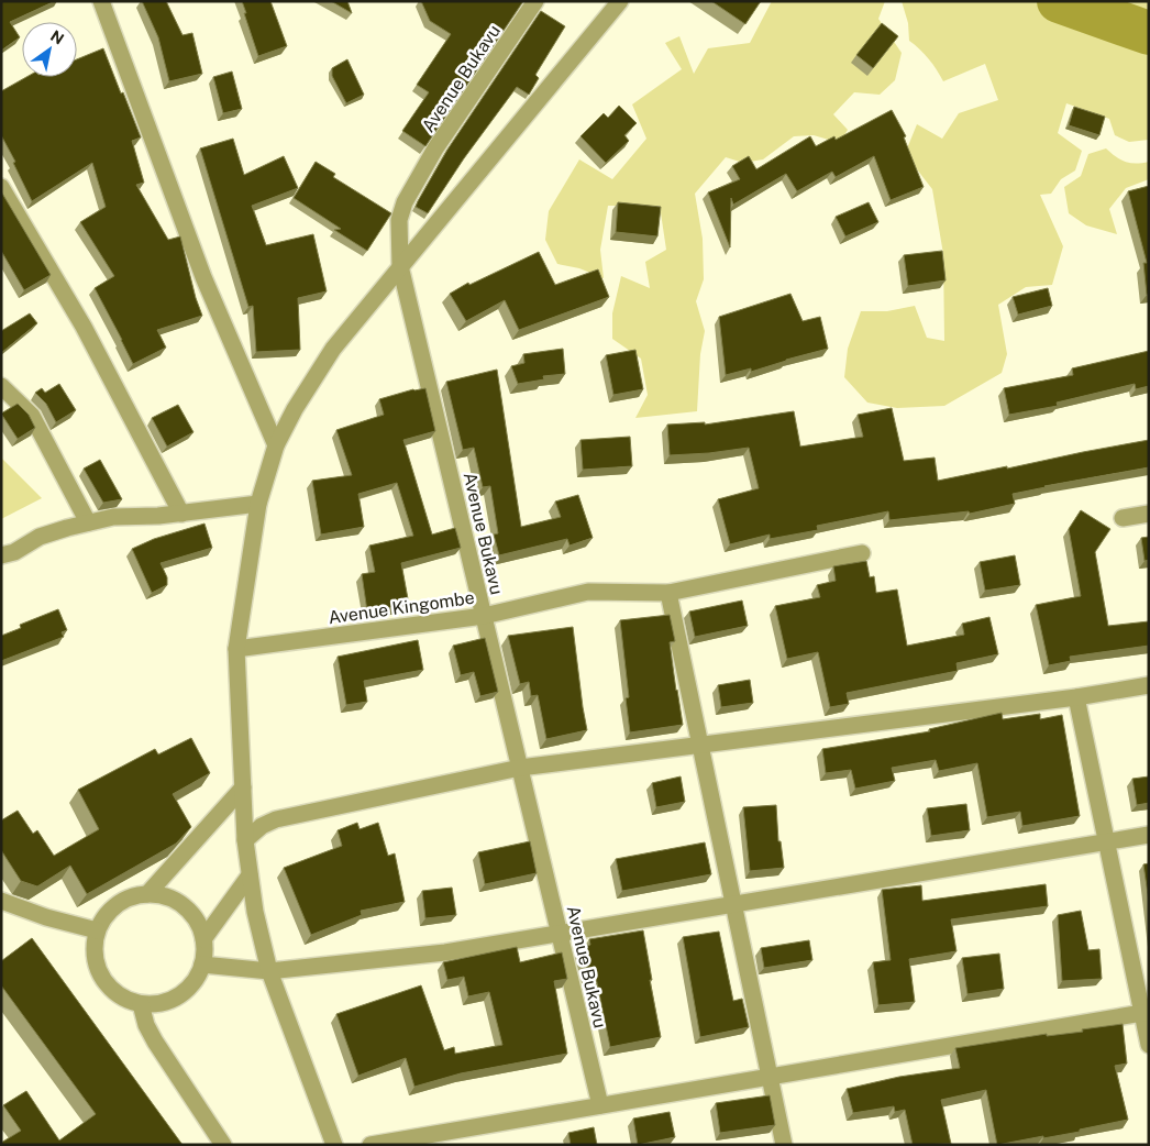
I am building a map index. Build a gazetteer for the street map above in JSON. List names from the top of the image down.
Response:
{
  "streets": {
    "street": ["Avenue Bukavu", "Avenue Kingombe"]
  },
  "crossings": [
    ["Avenue Bukavu", "Avenue Kingombe"]
  ],
  "north": "top right"
}
